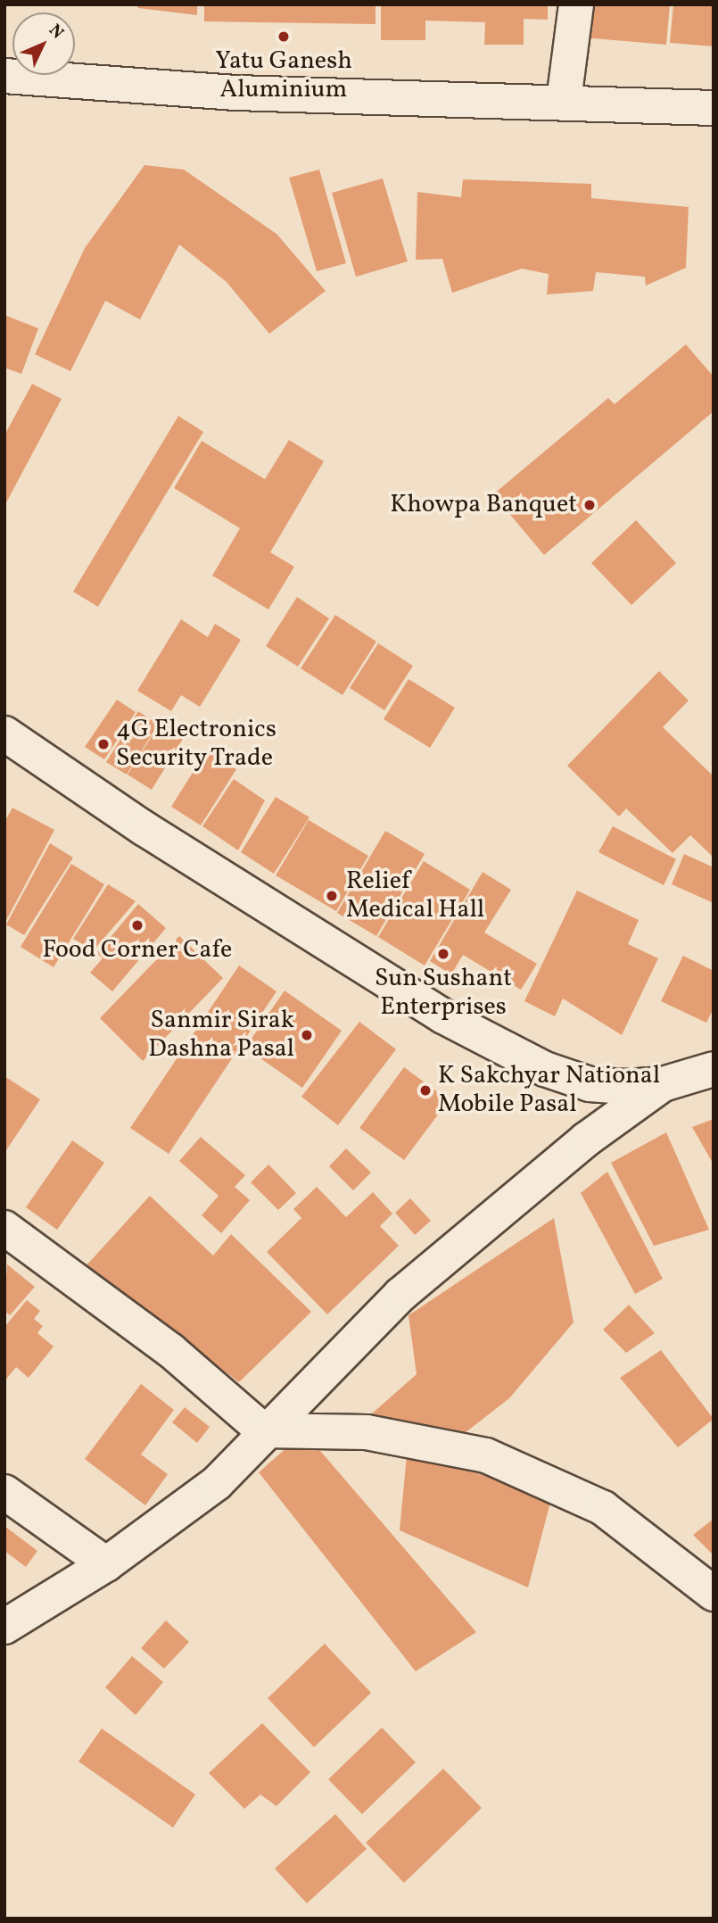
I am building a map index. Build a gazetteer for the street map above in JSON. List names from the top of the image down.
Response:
{
  "places": [
    "Yatu Ganesh Aluminium",
    "Khowpa Banquet",
    "4G Electronics Security Trade",
    "Relief Medical Hall",
    "Food Corner Cafe",
    "Sun Sushant Enterprises",
    "Sanmir Sirak Dashna Pasal",
    "K Sakchyar National Mobile Pasal"
  ],
  "north": "top right"
}
